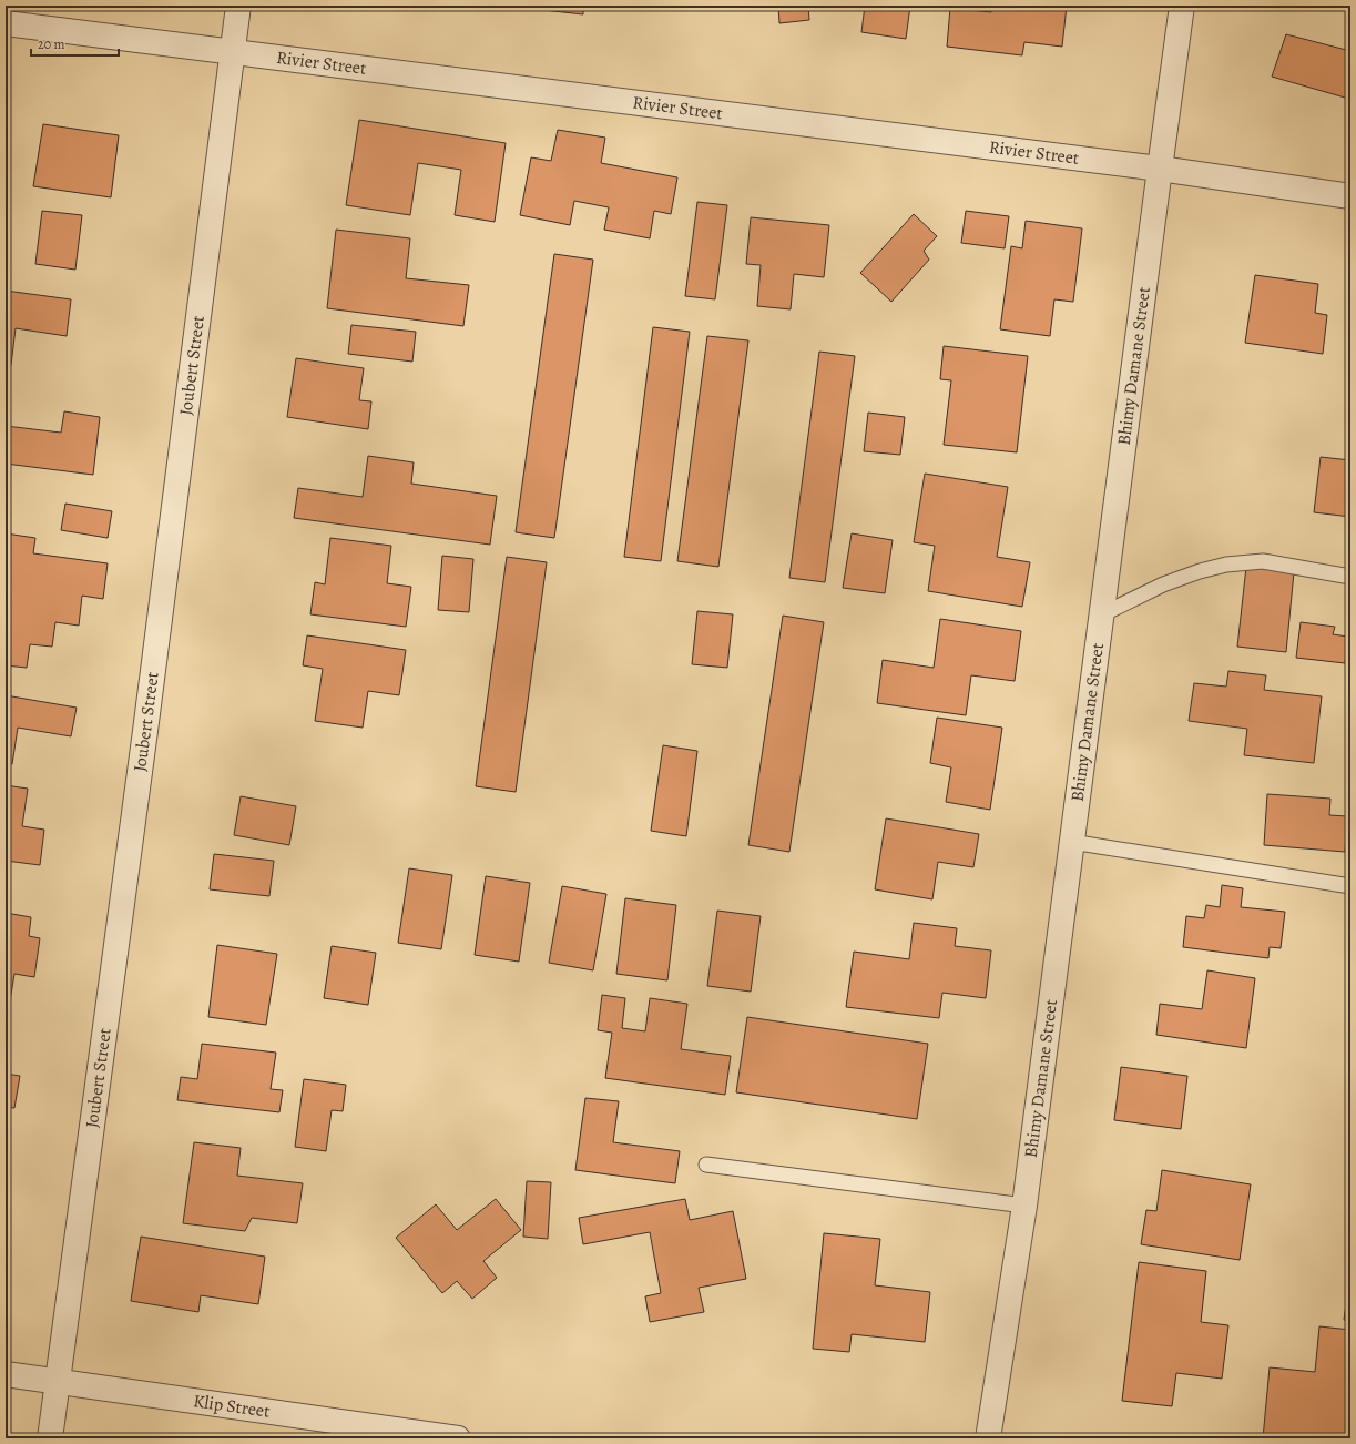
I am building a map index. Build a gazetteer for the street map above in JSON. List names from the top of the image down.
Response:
{
  "streets": {
    "street": [
      "Rivier Street",
      "Joubert Street",
      "Bhimy Damane Street",
      "Klip Street"
    ]
  },
  "crossings": [
    ["Rivier Street", "Joubert Street"],
    ["Rivier Street", "Bhimy Damane Street"],
    ["Joubert Street", "Klip Street"]
  ],
  "scale_bar": "20 m"
}
